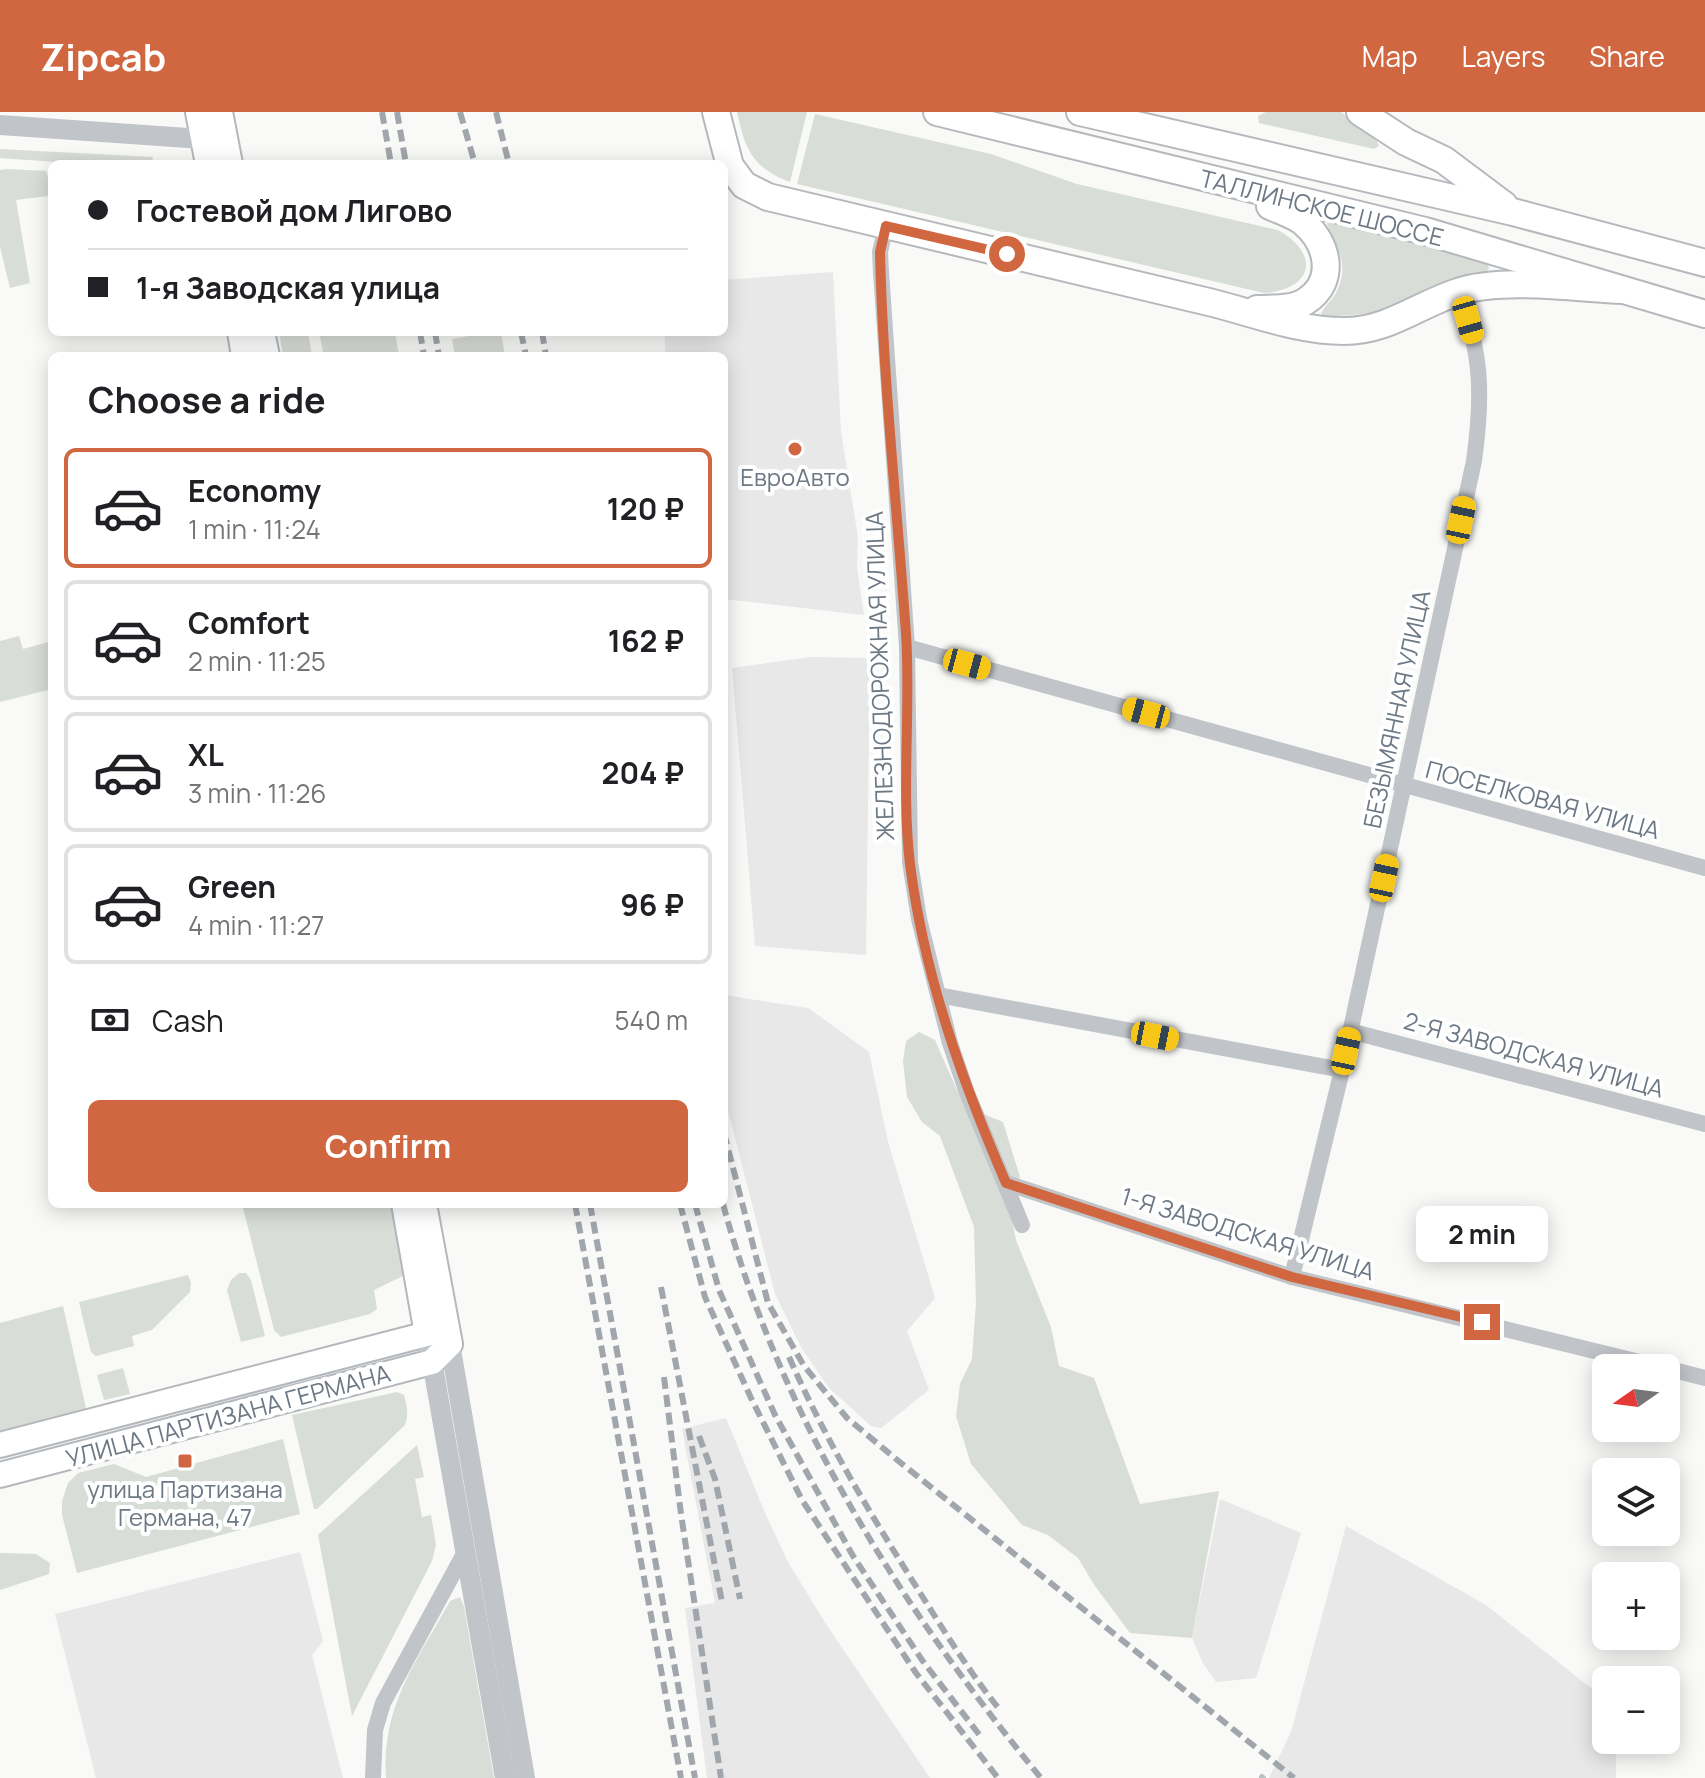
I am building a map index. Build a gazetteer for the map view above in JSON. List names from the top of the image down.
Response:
{
  "streets": {
    "main road": ["ТАЛЛИНСКОЕ ШОССЕ", "УЛИЦА ПАРТИЗАНА ГЕРМАНА"],
    "street": [
      "ЖЕЛЕЗНОДОРОЖНАЯ УЛИЦА",
      "БЕЗЫМЯННАЯ УЛИЦА",
      "ПОСЕЛКОВАЯ УЛИЦА",
      "2-Я ЗАВОДСКАЯ УЛИЦА",
      "1-Я ЗАВОДСКАЯ УЛИЦА"
    ]
  },
  "crossings": [
    ["ЖЕЛЕЗНОДОРОЖНАЯ УЛИЦА", "ПОСЕЛКОВАЯ УЛИЦА"],
    ["ЖЕЛЕЗНОДОРОЖНАЯ УЛИЦА", "1-Я ЗАВОДСКАЯ УЛИЦА"],
    ["БЕЗЫМЯННАЯ УЛИЦА", "ПОСЕЛКОВАЯ УЛИЦА"],
    ["БЕЗЫМЯННАЯ УЛИЦА", "2-Я ЗАВОДСКАЯ УЛИЦА"],
    ["БЕЗЫМЯННАЯ УЛИЦА", "1-Я ЗАВОДСКАЯ УЛИЦА"]
  ],
  "places": {
    "other": ["ЕвроАвто"],
    "transit": ["улица Партизана Германа, 47"]
  },
  "north": "left",
  "page": {
    "header": "Zipcab",
    "nav": ["Map", "Layers", "Share"],
    "banner": ["Гостевой дом Лигово", "1-я Заводская улица"],
    "heading": "Choose a ride",
    "list": [
      {
        "name": "Economy",
        "note": "1 min · 11:24",
        "value": "120 ₽"
      },
      {
        "name": "Comfort",
        "note": "2 min · 11:25",
        "value": "162 ₽"
      },
      {
        "name": "XL",
        "note": "3 min · 11:26",
        "value": "204 ₽"
      },
      {
        "name": "Green",
        "note": "4 min · 11:27",
        "value": "96 ₽"
      }
    ],
    "pay": ["Cash", "540 m"],
    "buttons": "Confirm",
    "bubble": "2 min",
    "map_buttons": ["+", "−"]
  }
}
